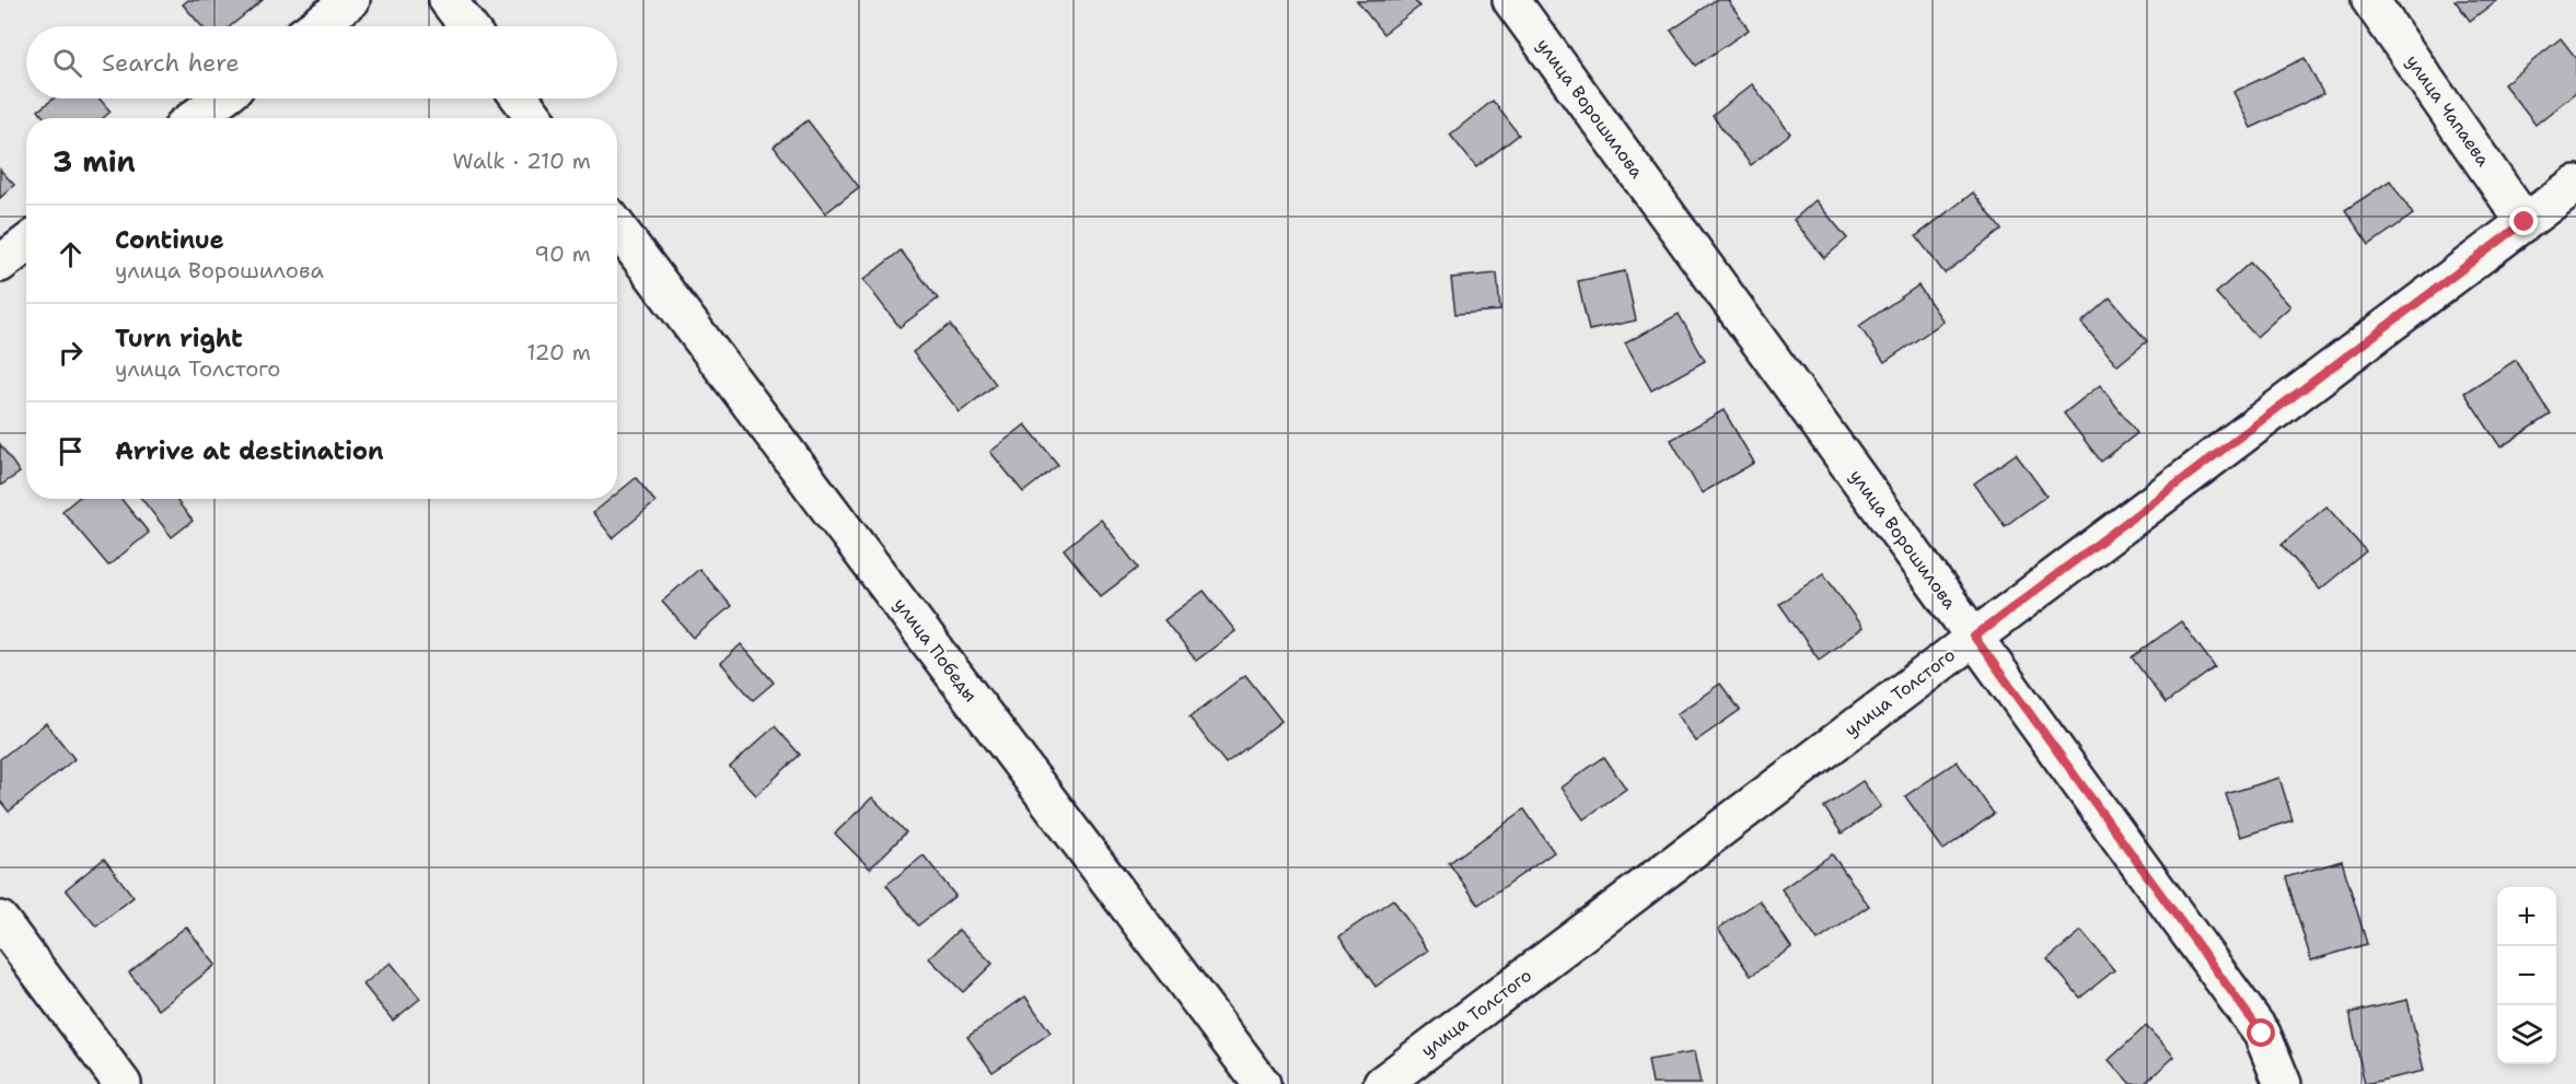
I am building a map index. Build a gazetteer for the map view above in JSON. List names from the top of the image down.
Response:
{
  "streets": {
    "street": [
      "улица Ворошилова",
      "улица Чапаева",
      "улица Победы",
      "улица Толстого"
    ]
  },
  "crossings": [
    ["улица Ворошилова", "улица Толстого"],
    ["улица Чапаева", "улица Толстого"]
  ],
  "page": {
    "search": "Search here",
    "heading": ["3 min", "Walk · 210 m"],
    "list": [
      ["Continue", "улица Ворошилова", "90 m"],
      ["Turn right", "улица Толстого", "120 m"],
      "Arrive at destination"
    ],
    "map_buttons": ["+", "−"]
  }
}
